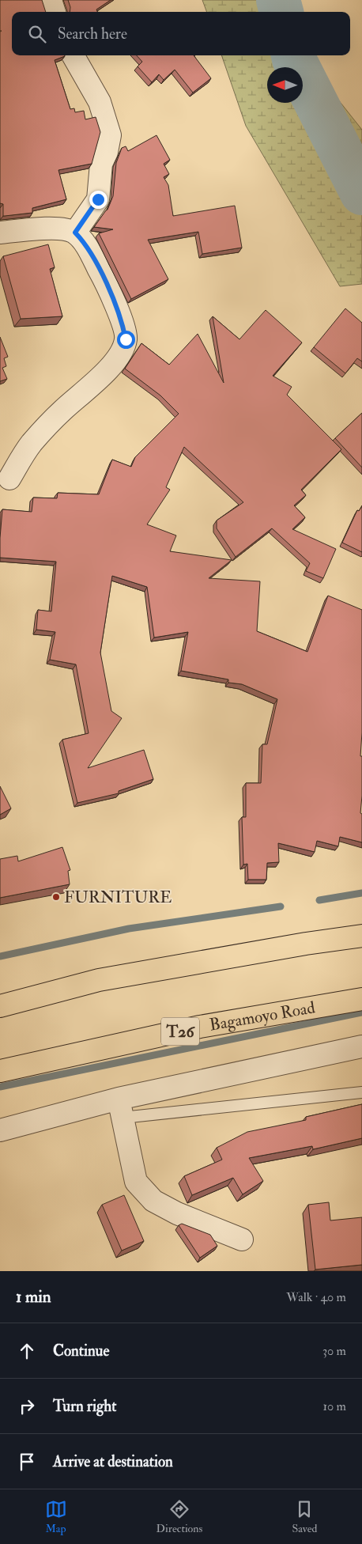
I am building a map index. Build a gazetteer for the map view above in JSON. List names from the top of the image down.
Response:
{
  "streets": {
    "highway": ["Bagamoyo Road", "T26"]
  },
  "places": ["FURNITURE"],
  "north": "left",
  "page": {
    "search": "Search here",
    "heading": ["1 min", "Walk · 40 m"],
    "list": [
      ["Continue", "30 m"],
      ["Turn right", "10 m"],
      "Arrive at destination"
    ],
    "nav": ["Map", "Directions", "Saved"]
  }
}
